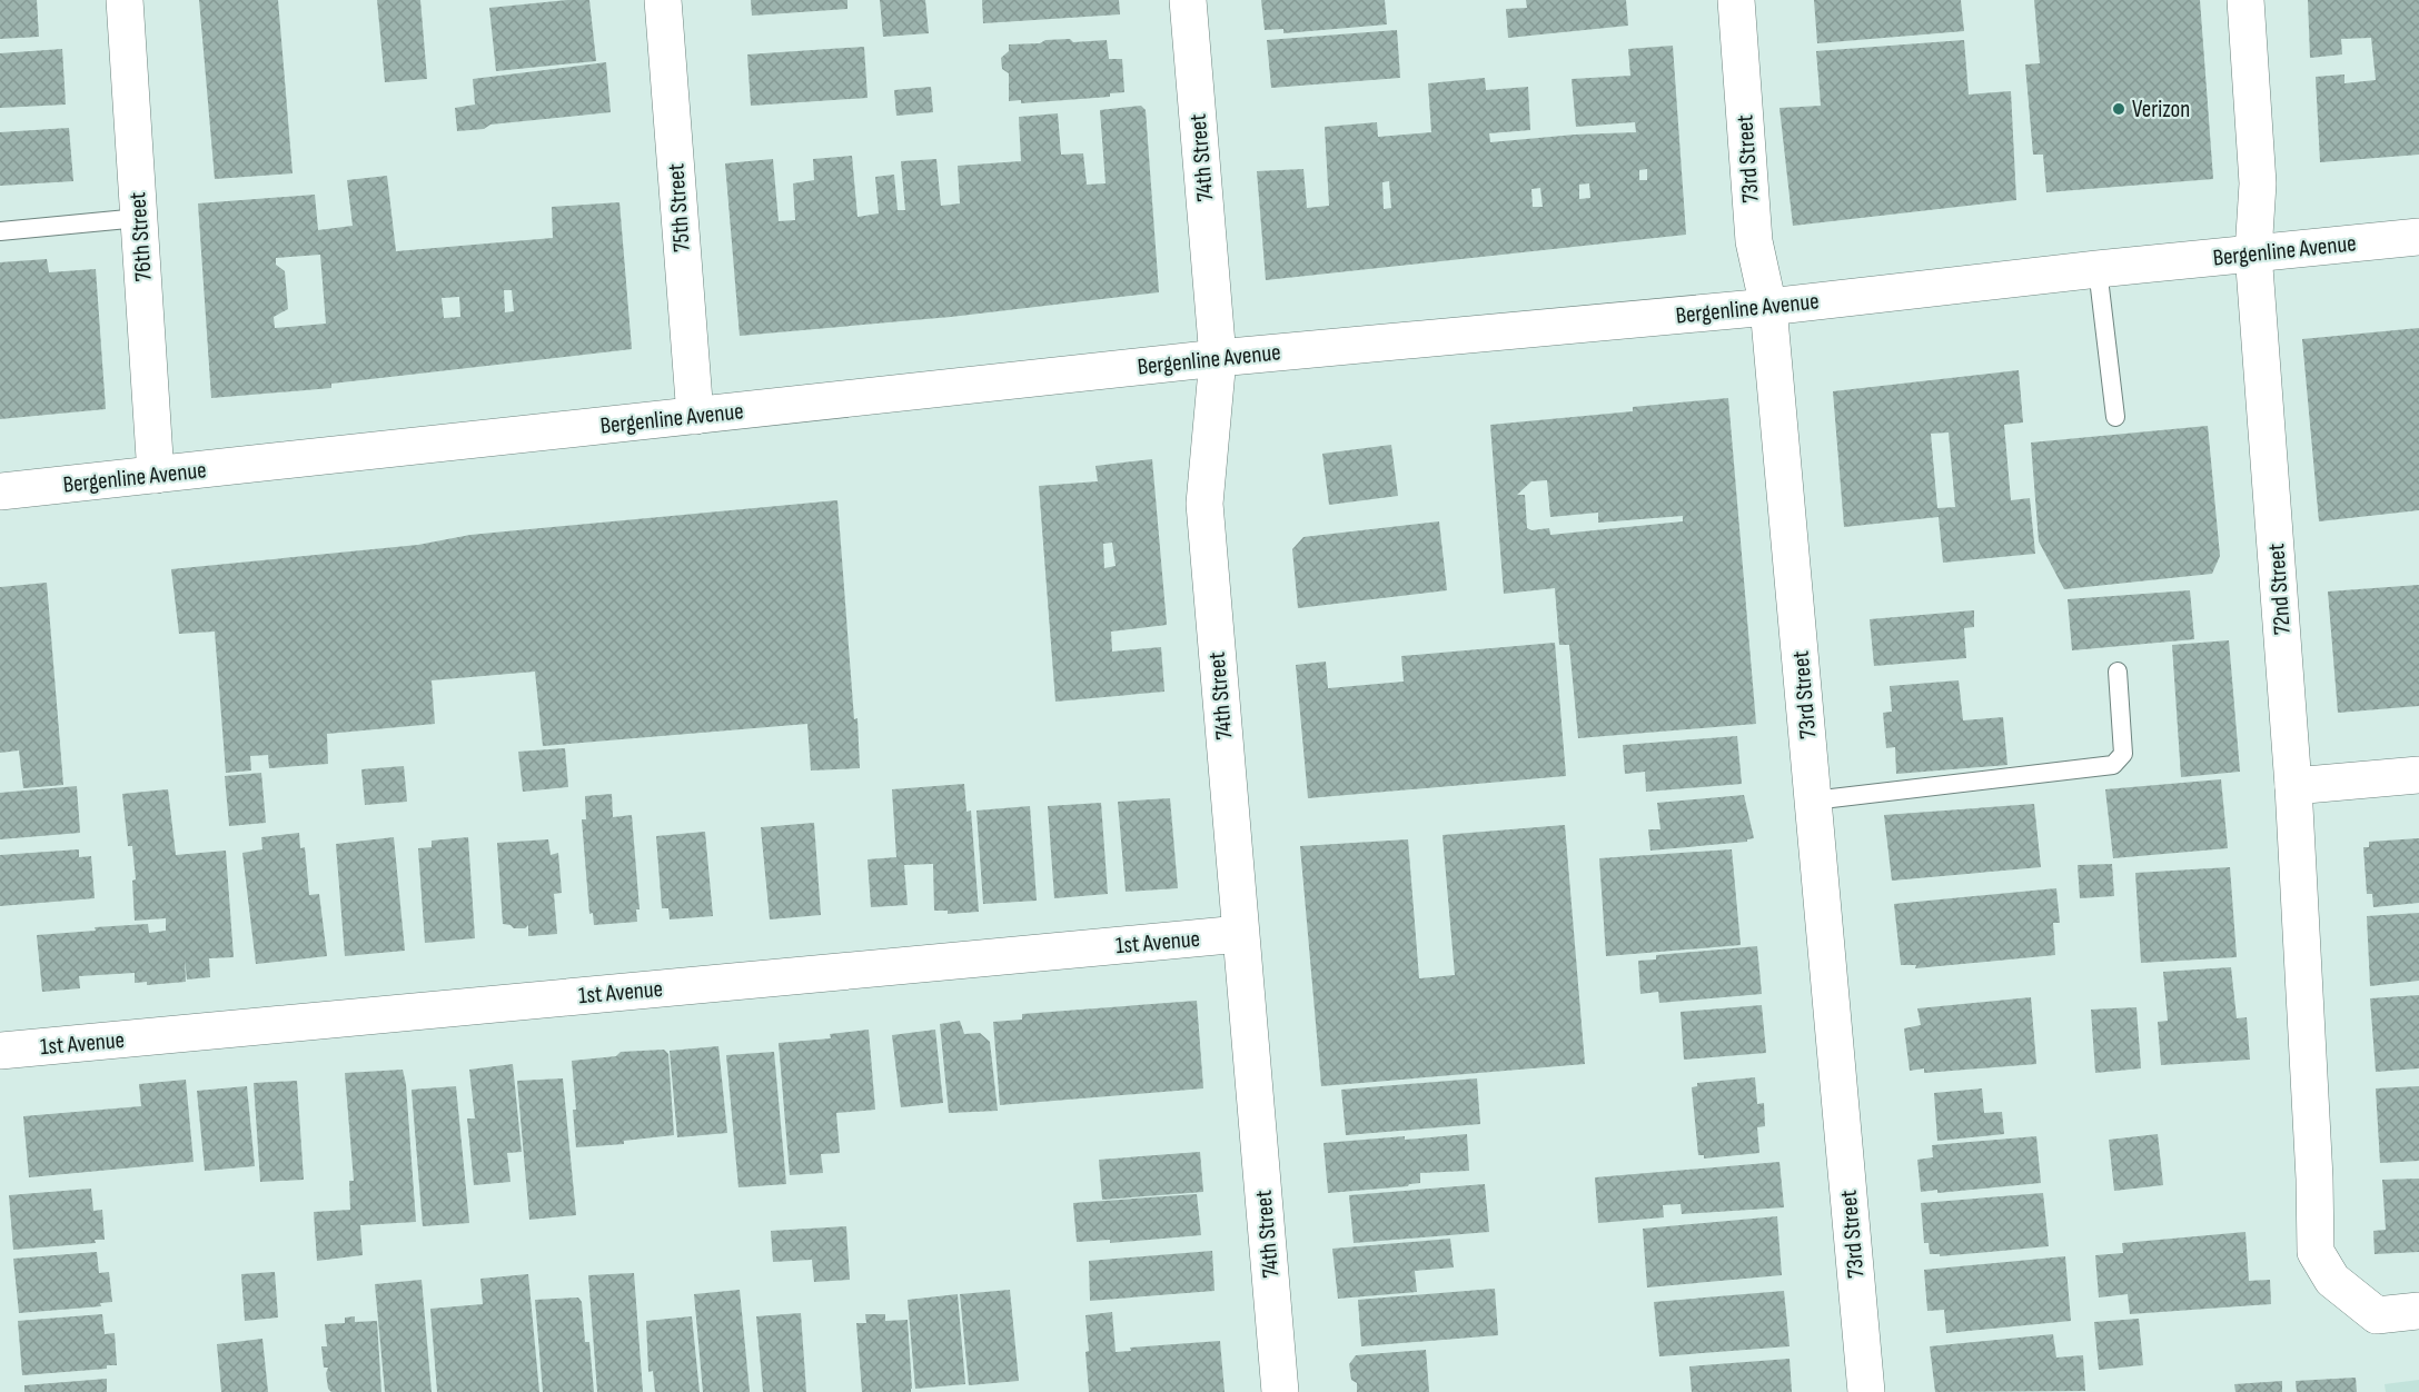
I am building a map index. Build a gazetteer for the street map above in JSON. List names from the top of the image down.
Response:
{
  "streets": {
    "street": [
      "74th Street",
      "73rd Street",
      "75th Street",
      "76th Street",
      "Bergenline Avenue",
      "72nd Street",
      "1st Avenue"
    ]
  },
  "crossings": [
    ["74th Street", "Bergenline Avenue"],
    ["74th Street", "1st Avenue"],
    ["73rd Street", "Bergenline Avenue"],
    ["75th Street", "Bergenline Avenue"],
    ["76th Street", "Bergenline Avenue"],
    ["Bergenline Avenue", "72nd Street"]
  ],
  "places": ["Verizon"]
}
